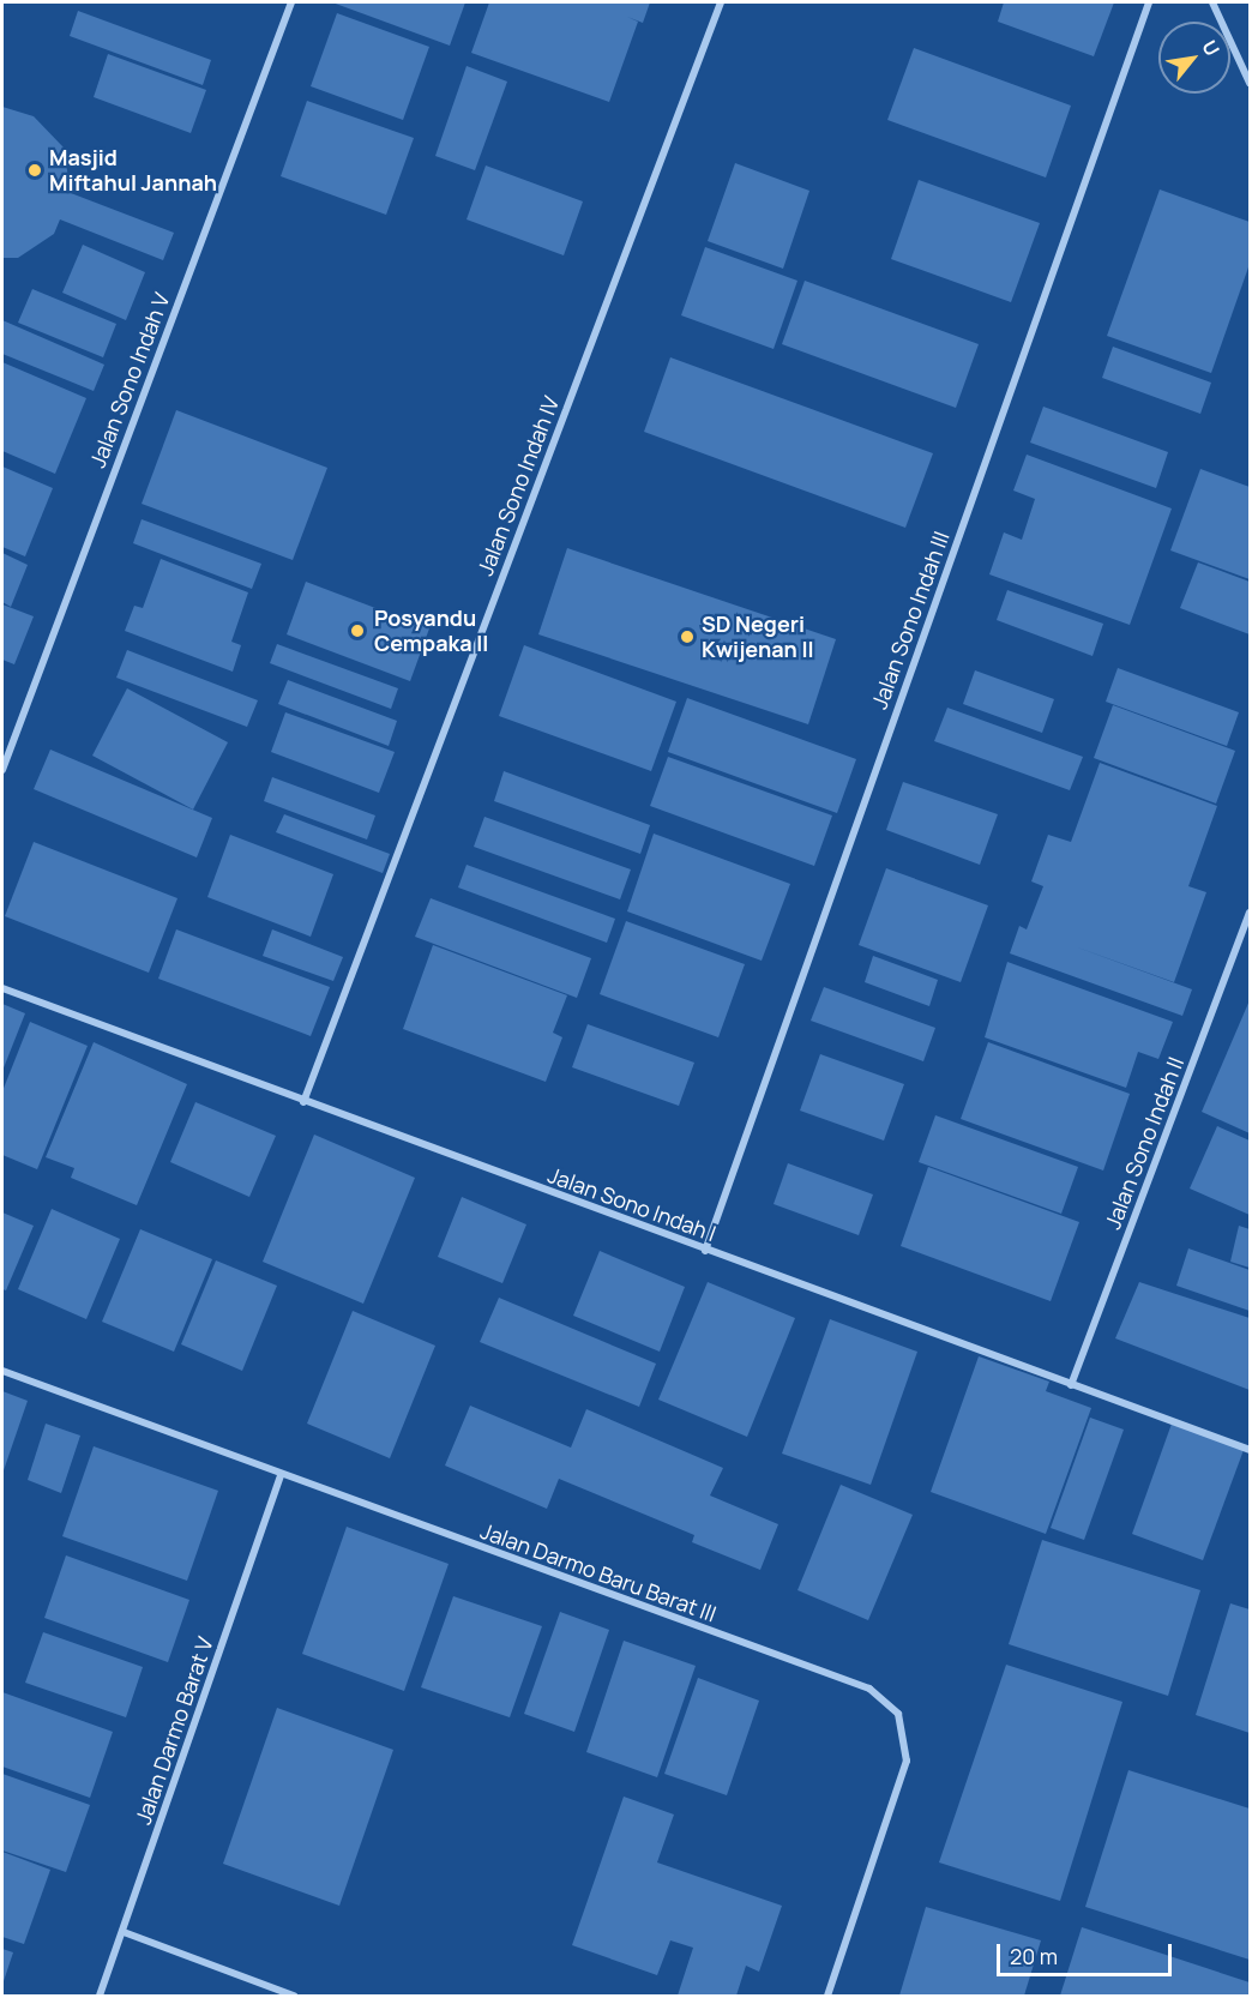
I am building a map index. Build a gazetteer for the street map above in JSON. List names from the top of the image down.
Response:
{
  "streets": {
    "street": [
      "Jalan Sono Indah V",
      "Jalan Sono Indah IV",
      "Jalan Sono Indah III",
      "Jalan Sono Indah II",
      "Jalan Sono Indah I",
      "Jalan Darmo Baru Barat III",
      "Jalan Darmo Barat V"
    ]
  },
  "crossings": [
    ["Jalan Sono Indah IV", "Jalan Sono Indah I"],
    ["Jalan Sono Indah III", "Jalan Sono Indah I"],
    ["Jalan Sono Indah II", "Jalan Sono Indah I"],
    ["Jalan Darmo Baru Barat III", "Jalan Darmo Barat V"]
  ],
  "places": ["Masjid Miftahul Jannah", "Posyandu Cempaka II", "SD Negeri Kwijenan II"],
  "scale_bar": "20 m",
  "north": "top right"
}
